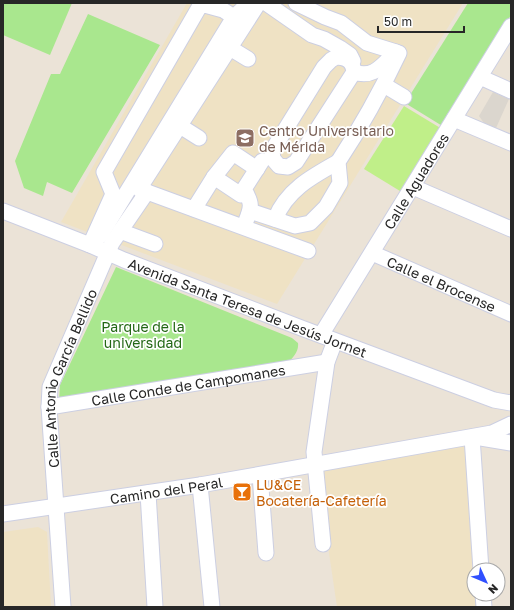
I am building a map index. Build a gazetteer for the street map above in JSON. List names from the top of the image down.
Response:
{
  "streets": {
    "street": [
      "Calle Aguadores",
      "Calle el Brocense",
      "Avenida Santa Teresa de Jesús Jornet",
      "Calle Antonio García Bellido",
      "Calle Conde de Campomanes",
      "Camino del Peral"
    ]
  },
  "crossings": [
    ["Calle Aguadores", "Calle el Brocense"],
    ["Calle Aguadores", "Avenida Santa Teresa de Jesús Jornet"],
    ["Avenida Santa Teresa de Jesús Jornet", "Calle Antonio García Bellido"],
    ["Calle Antonio García Bellido", "Calle Conde de Campomanes"],
    ["Calle Antonio García Bellido", "Camino del Peral"]
  ],
  "parks": ["Parque de la universidad"],
  "places": {
    "school or university": ["Centro Universitario de Mérida"],
    "bar": ["LU&CE Bocatería-Cafetería"]
  },
  "scale_bar": "50 m",
  "north": "bottom right"
}
